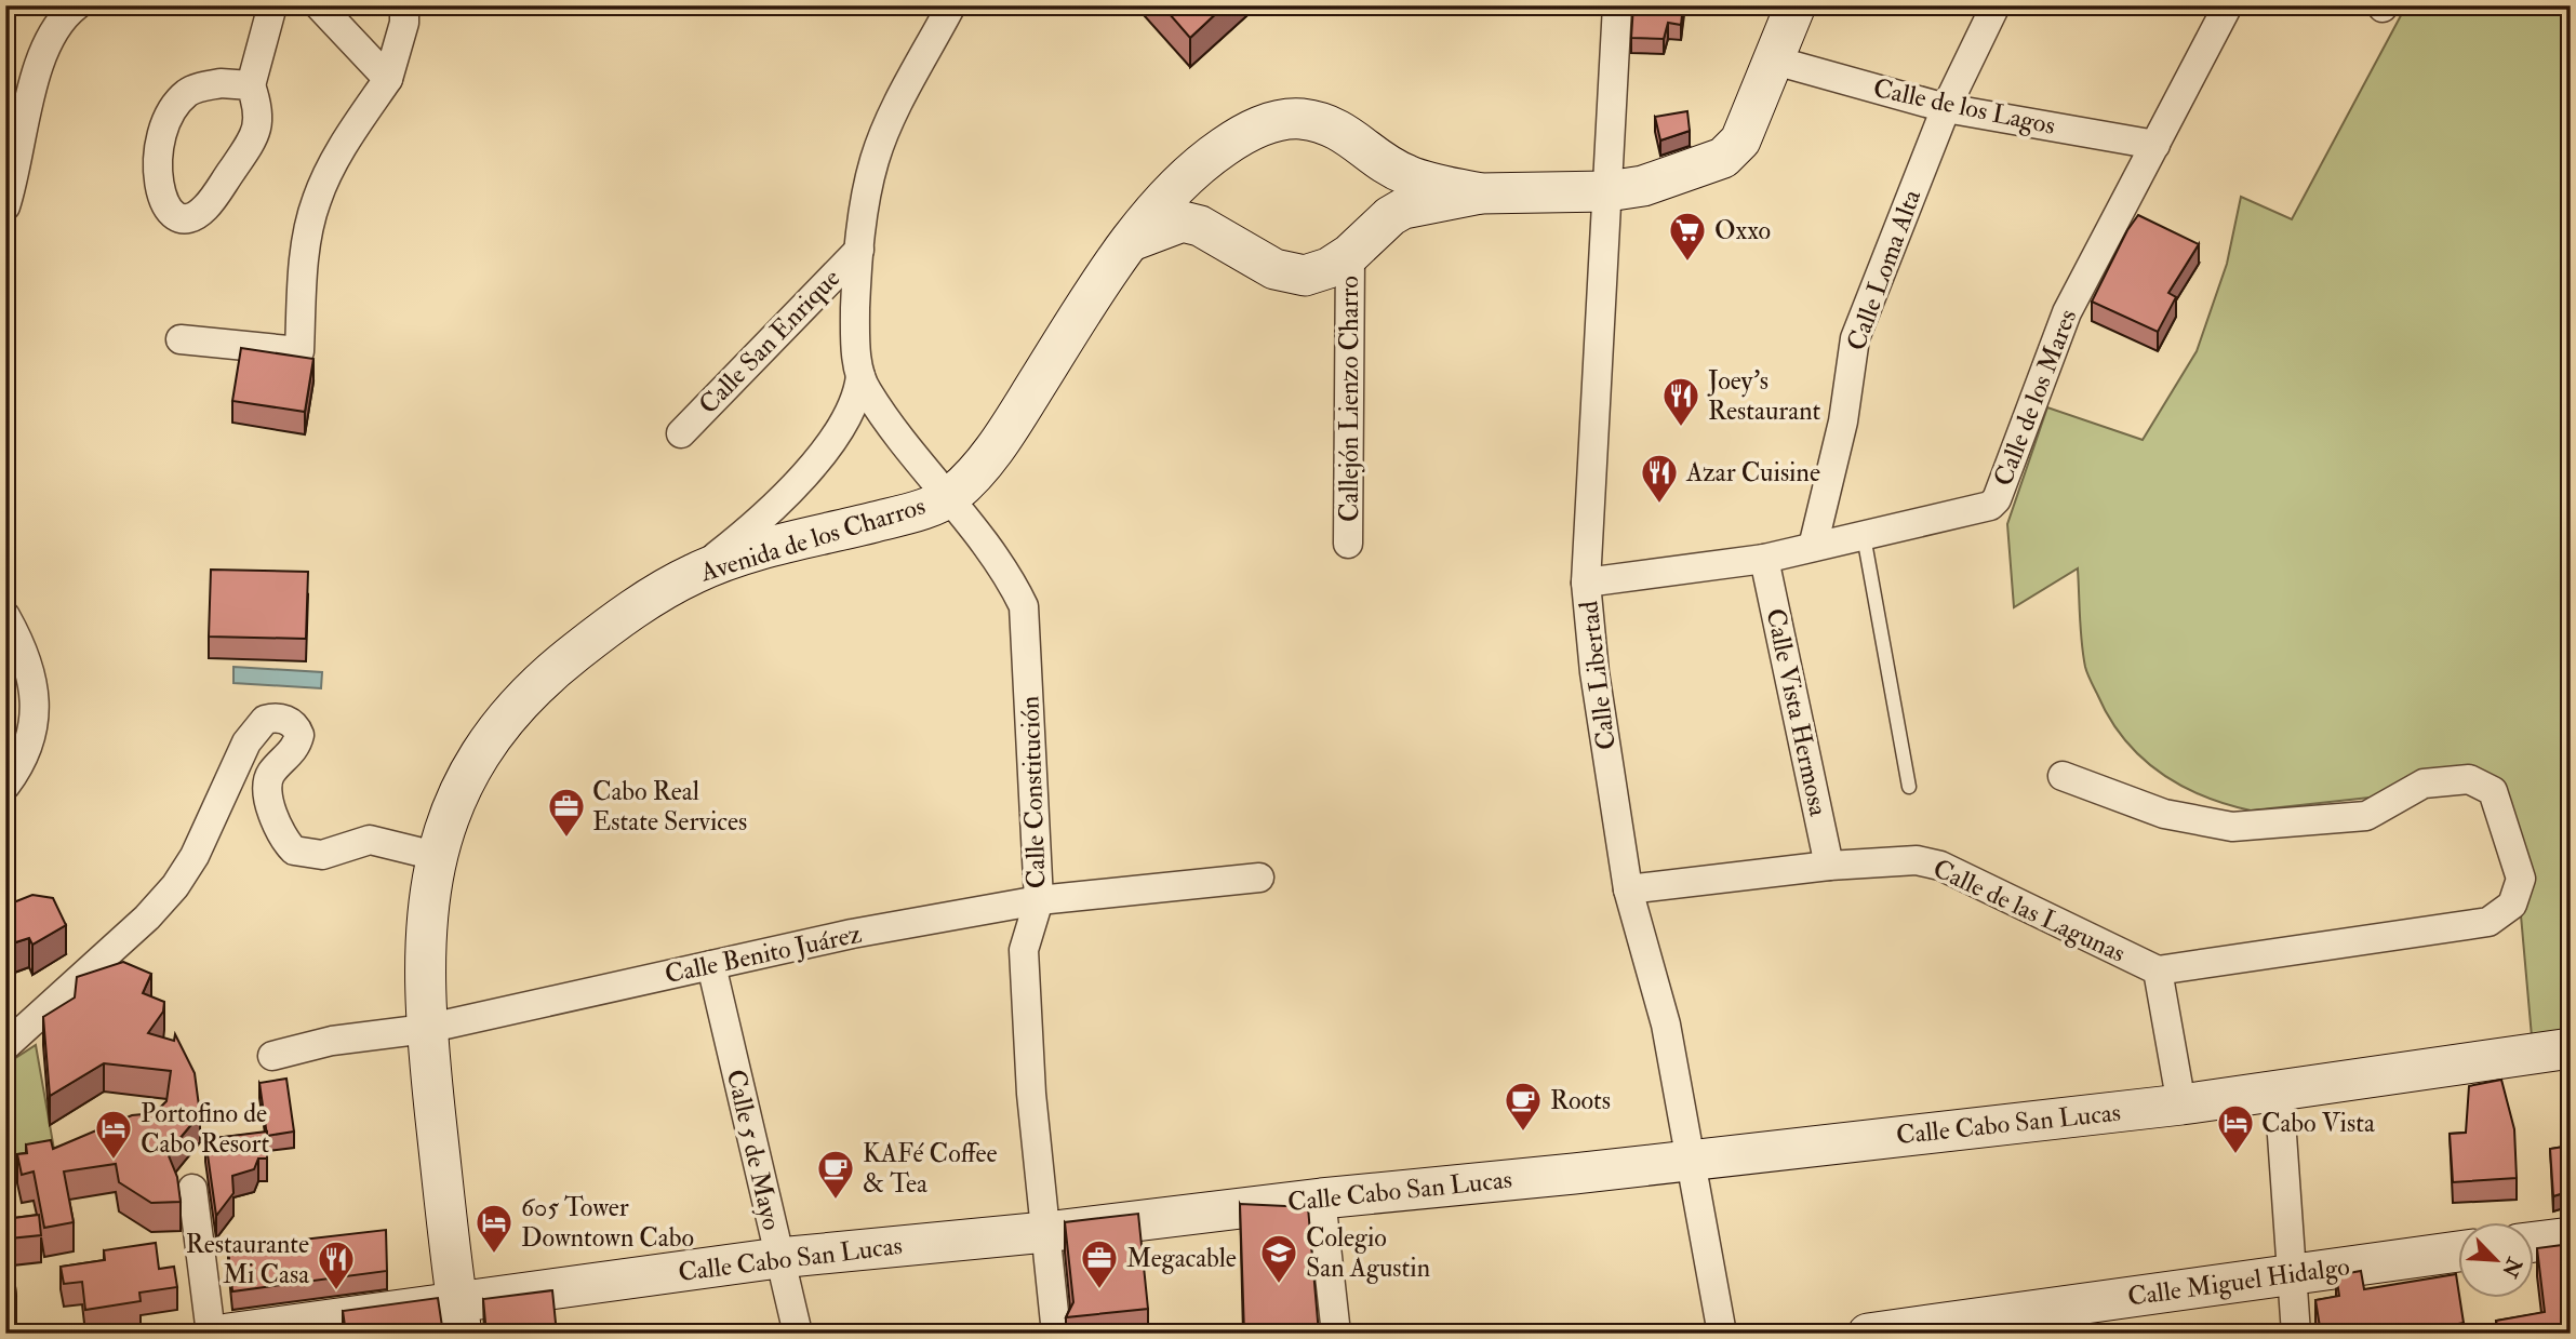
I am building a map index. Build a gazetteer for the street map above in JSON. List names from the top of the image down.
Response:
{
  "streets": {
    "main road": ["Avenida de los Charros", "Calle Cabo San Lucas", "Calle Miguel Hidalgo"],
    "street": [
      "Calle de los Lagos",
      "Calle Loma Alta",
      "Calle San Enrique",
      "Calle de los Mares",
      "Callejón Lienzo Charro",
      "Calle Libertad",
      "Calle Vista Hermosa",
      "Calle Constitución",
      "Calle de las Lagunas",
      "Calle Benito Juárez",
      "Calle 5 de Mayo"
    ]
  },
  "crossings": [
    ["Calle de los Lagos", "Calle Loma Alta"],
    ["Calle de los Lagos", "Calle de los Mares"],
    ["Calle de los Lagos", "Avenida de los Charros"],
    ["Calle Loma Alta", "Calle de los Mares"],
    ["Calle de los Mares", "Calle Libertad"],
    ["Calle de los Mares", "Calle Vista Hermosa"],
    ["Callejón Lienzo Charro", "Avenida de los Charros"],
    ["Avenida de los Charros", "Calle Libertad"],
    ["Avenida de los Charros", "Calle Constitución"],
    ["Avenida de los Charros", "Calle Benito Juárez"],
    ["Avenida de los Charros", "Calle Cabo San Lucas"],
    ["Calle Libertad", "Calle de las Lagunas"],
    ["Calle Libertad", "Calle Cabo San Lucas"],
    ["Calle Vista Hermosa", "Calle de las Lagunas"],
    ["Calle Constitución", "Calle Benito Juárez"],
    ["Calle Constitución", "Calle Cabo San Lucas"],
    ["Calle de las Lagunas", "Calle Cabo San Lucas"],
    ["Calle Benito Juárez", "Calle 5 de Mayo"],
    ["Calle Cabo San Lucas", "Calle 5 de Mayo"]
  ],
  "places": {
    "supermarket": ["Oxxo"],
    "restaurant": ["Joey's Restaurant", "Azar Cuisine", "Restaurante Mi Casa"],
    "office": ["Cabo Real Estate Services", "Megacable"],
    "cafe": ["Roots", "KAFé Coffee & Tea"],
    "hotel": ["Cabo Vista", "Portofino de Cabo Resort", "605 Tower Downtown Cabo"],
    "school or university": ["Colegio San Agustin"]
  },
  "north": "bottom right"
}
